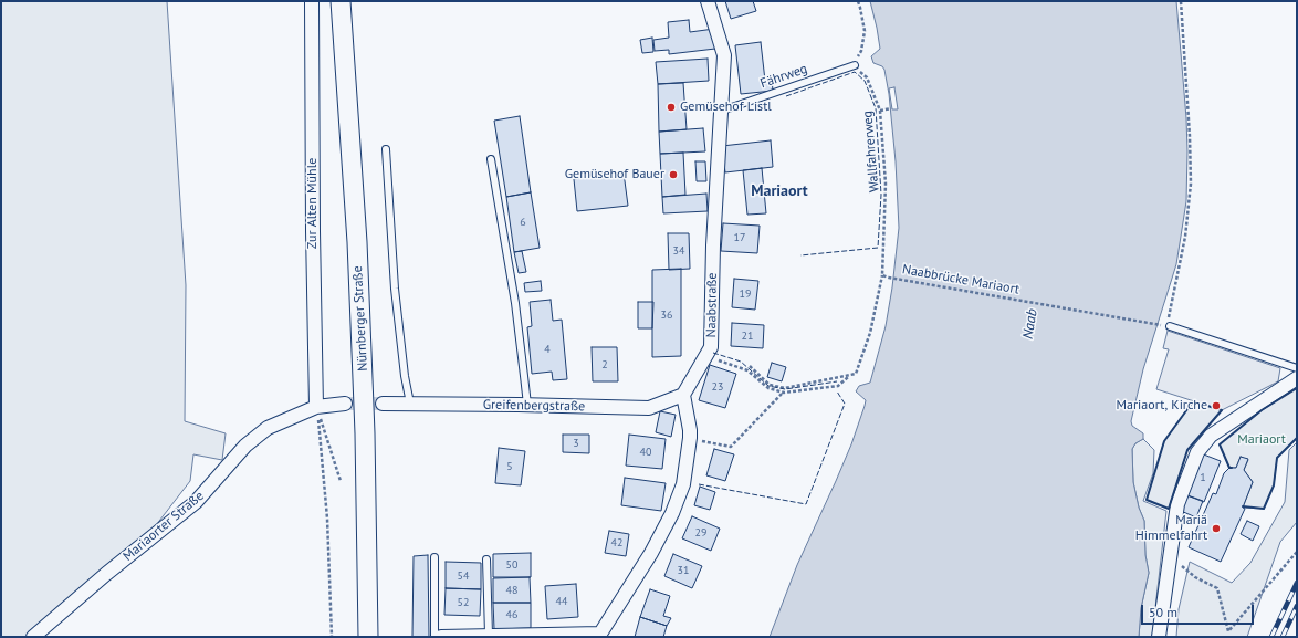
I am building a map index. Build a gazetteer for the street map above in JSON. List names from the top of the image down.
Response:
{
  "streets": {
    "main road": ["Nürnberger Straße"],
    "street": [
      "Zur Alten Mühle",
      "Naabstraße",
      "Greifenbergstraße",
      "Mariaorter Straße"
    ],
    "lane": ["Fährweg"],
    "path": ["Wallfahrerweg", "Naabbrücke Mariaort"]
  },
  "crossings": [
    ["Fährweg", "Wallfahrerweg"],
    ["Fährweg", "Naabstraße"],
    ["Wallfahrerweg", "Naabbrücke Mariaort"],
    ["Zur Alten Mühle", "Mariaorter Straße"],
    ["Naabstraße", "Greifenbergstraße"]
  ],
  "districts": ["Mariaort"],
  "water": ["Naab"],
  "parks": ["Mariaort"],
  "places": [
    "Gemüsehof Listl",
    "Gemüsehof Bauer",
    "Mariaort, Kirche",
    "Mariä Himmelfahrt"
  ],
  "house_numbers": [
    "6",
    "17",
    "34",
    "19",
    "36",
    "21",
    "4",
    "2",
    "23",
    "3",
    "40",
    "5",
    "1",
    "29",
    "42",
    "50",
    "31",
    "54",
    "48",
    "44",
    "52",
    "46"
  ],
  "scale_bar": "50 m"
}
